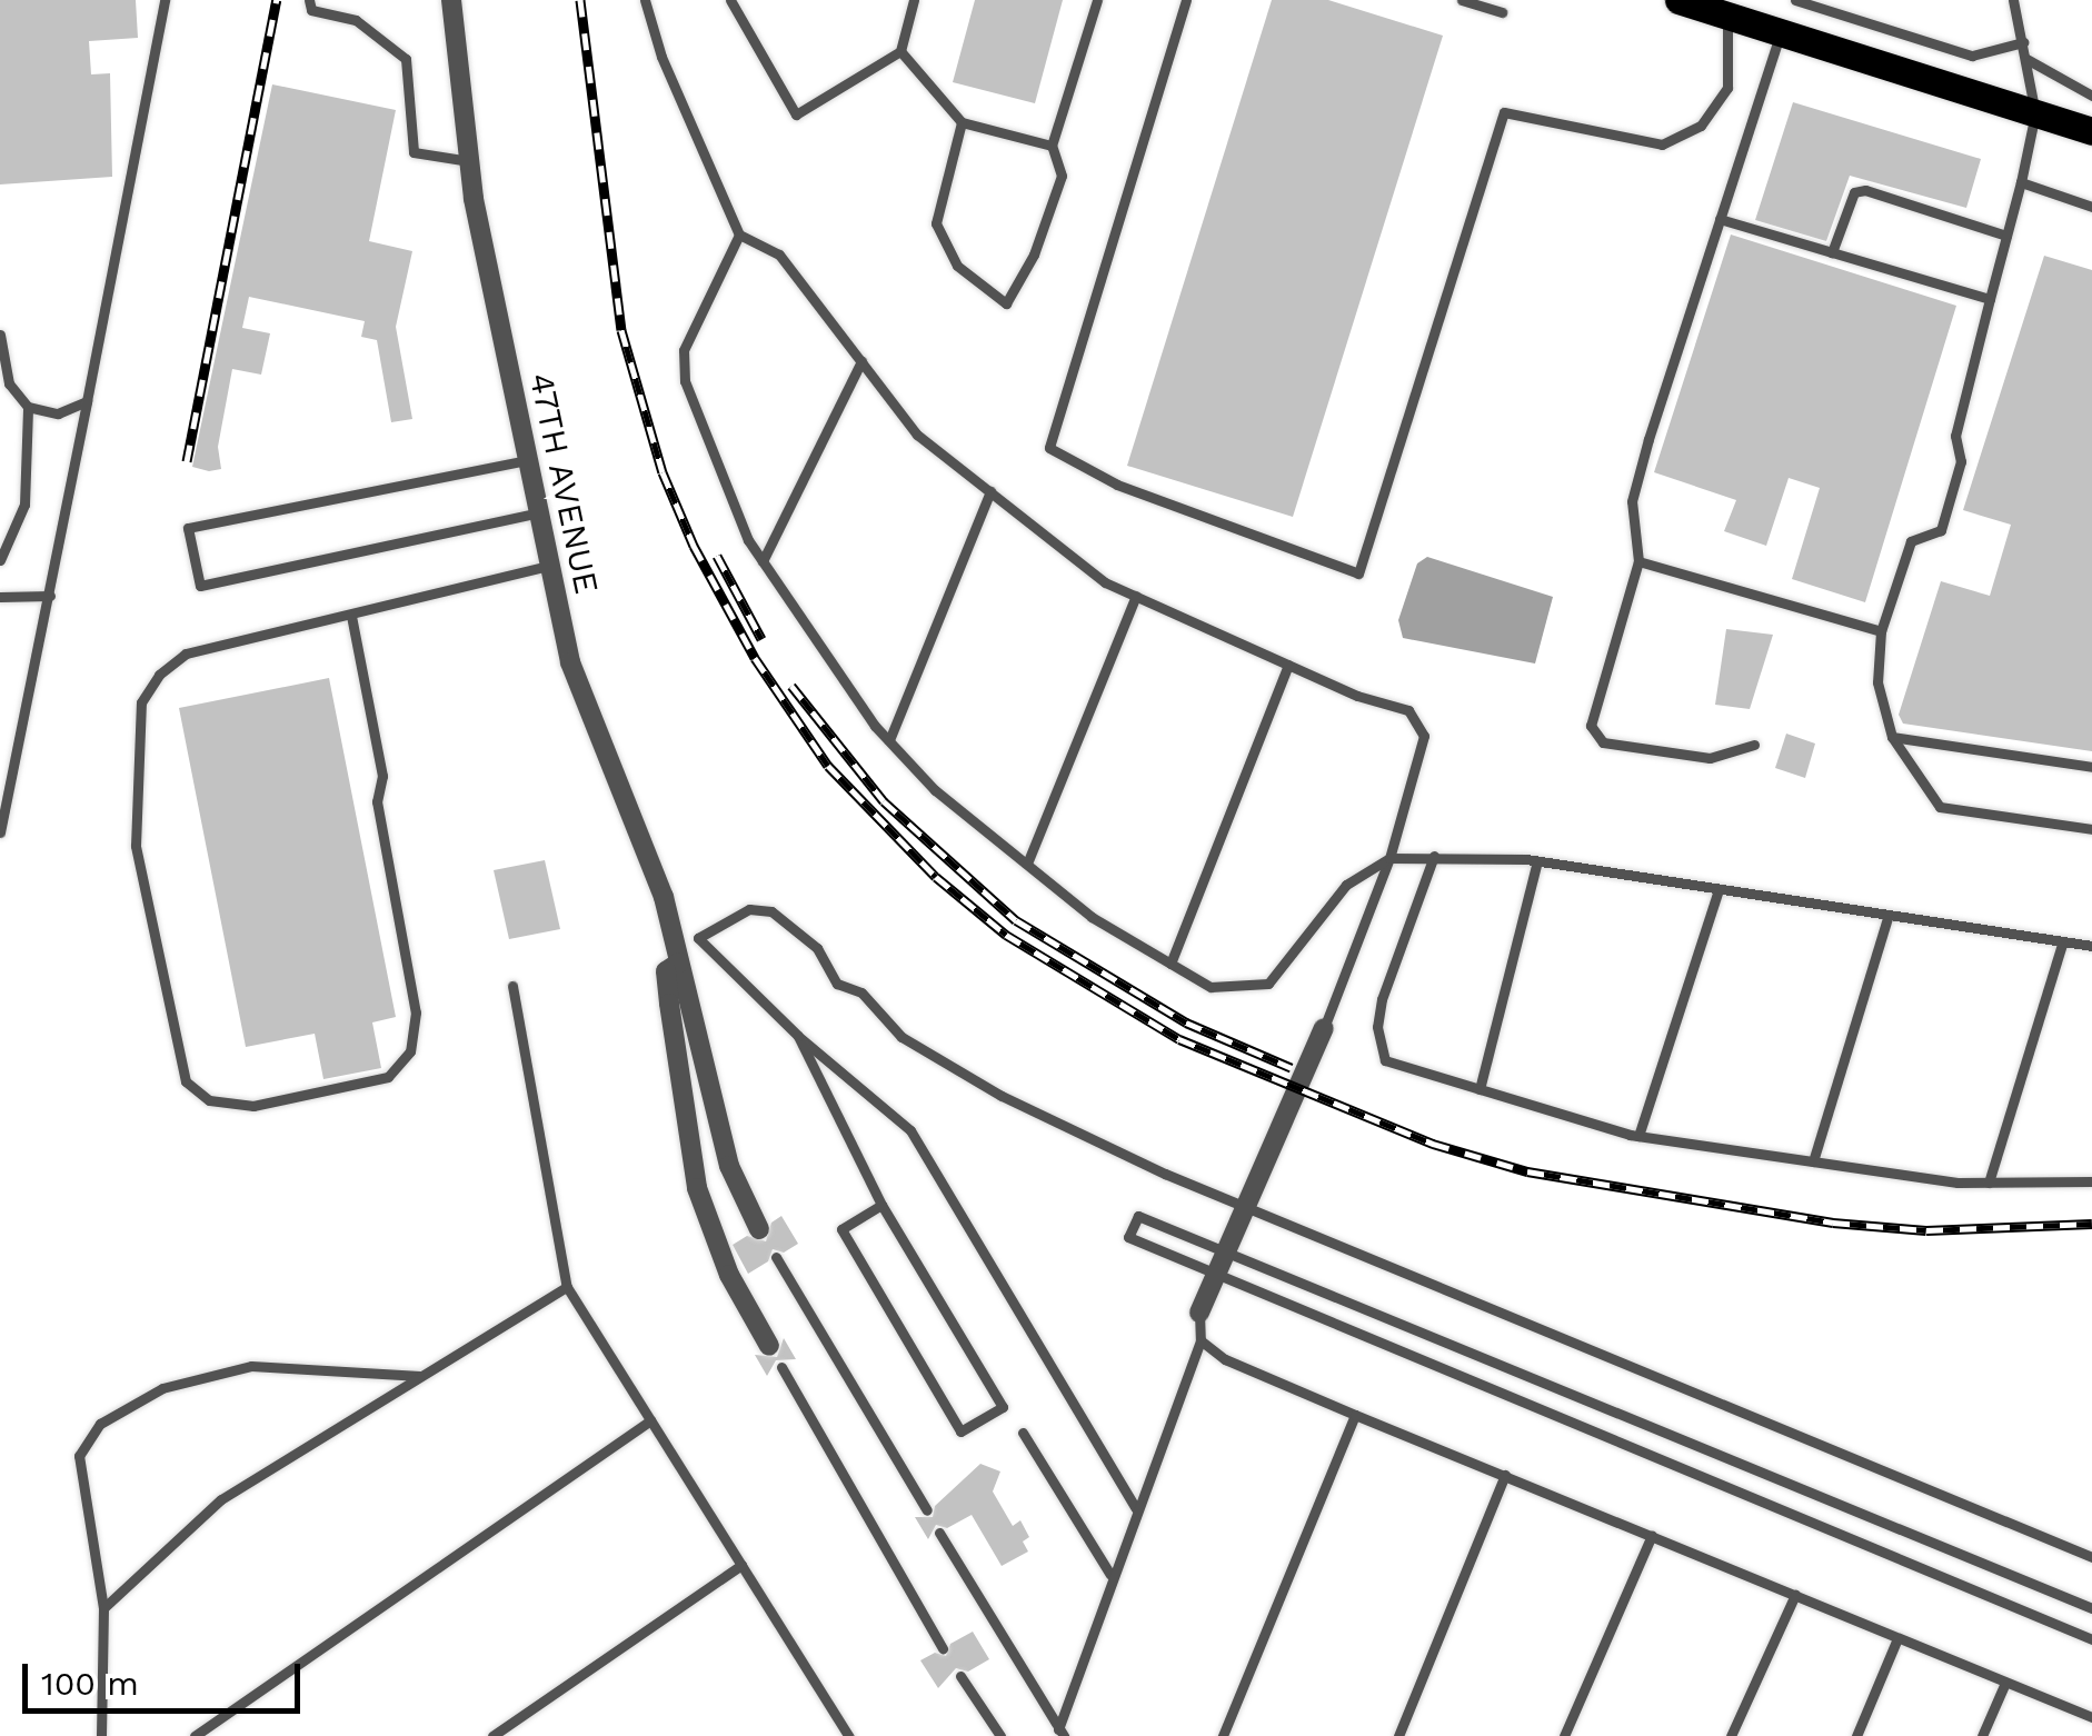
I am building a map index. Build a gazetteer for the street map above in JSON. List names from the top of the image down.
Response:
{
  "streets": {
    "street": ["47TH AVENUE"]
  },
  "scale_bar": "100 m"
}
